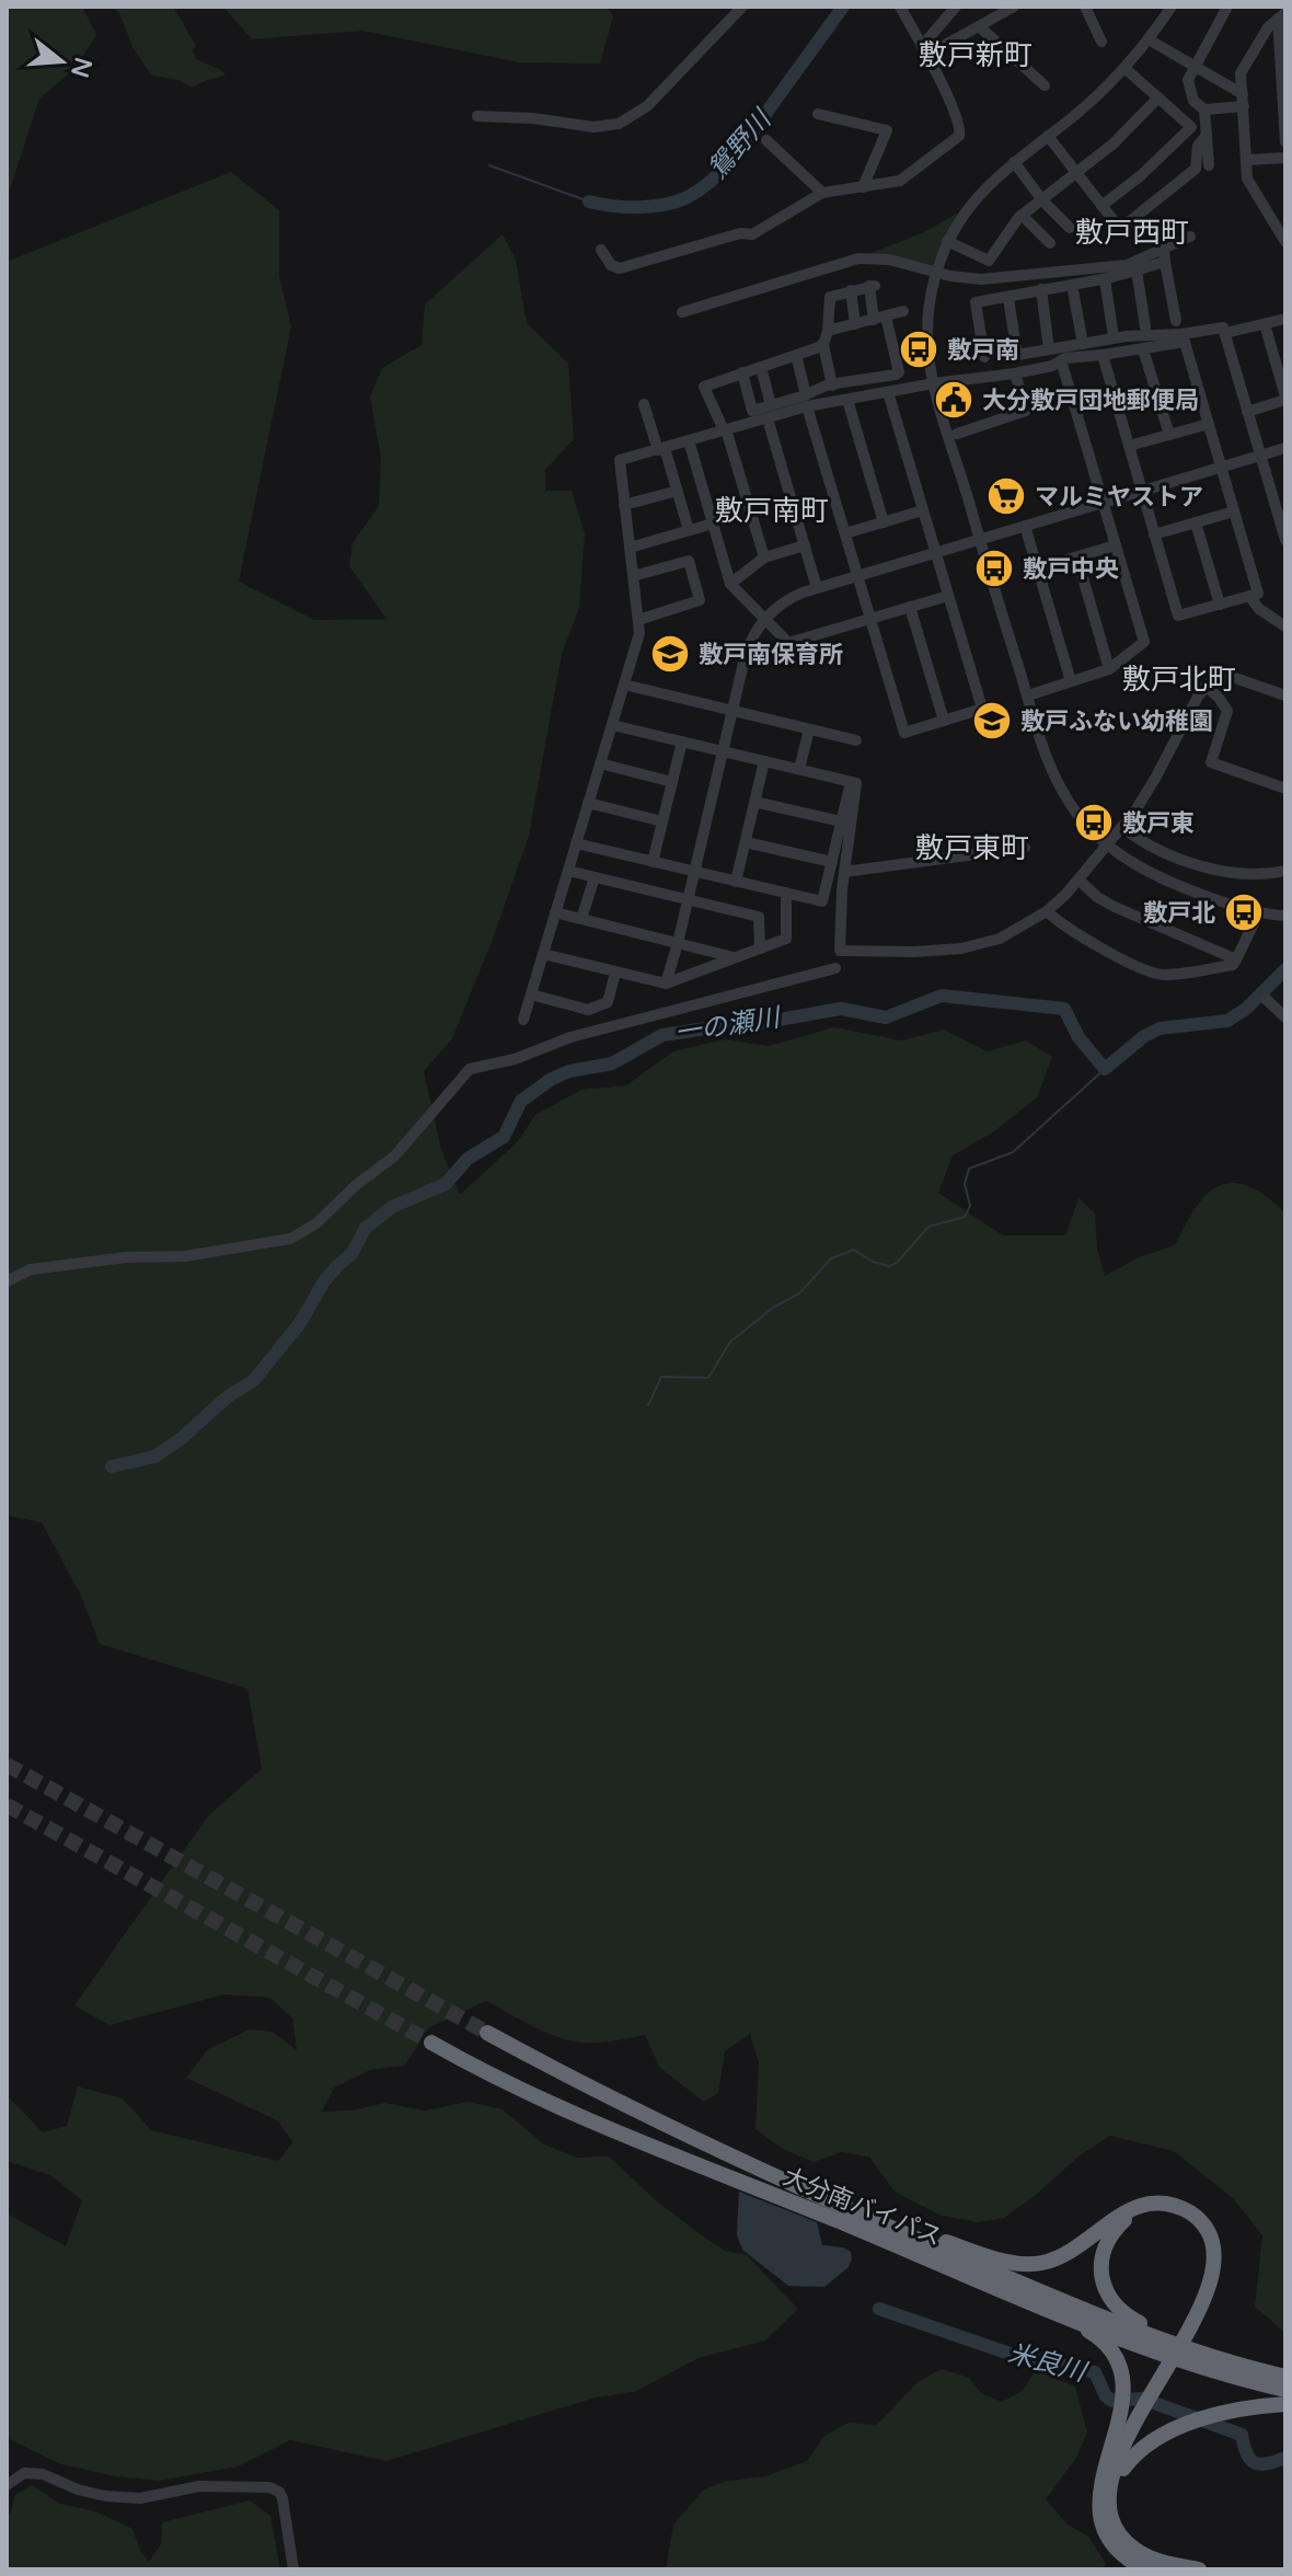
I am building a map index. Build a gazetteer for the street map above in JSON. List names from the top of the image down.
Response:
{
  "streets": {
    "highway": ["大分南バイパス"]
  },
  "districts": [
    "敷戸新町",
    "敷戸西町",
    "敷戸南町",
    "敷戸北町",
    "敷戸東町"
  ],
  "water": ["鴛野川", "一の瀬川", "米良川"],
  "places": {
    "bus stop": [
      "敷戸南",
      "敷戸中央",
      "敷戸東",
      "敷戸北"
    ],
    "public building": ["大分敷戸団地郵便局"],
    "supermarket": ["マルミヤストア"],
    "school or university": ["敷戸南保育所", "敷戸ふない幼稚園"]
  },
  "north": "right"
}
